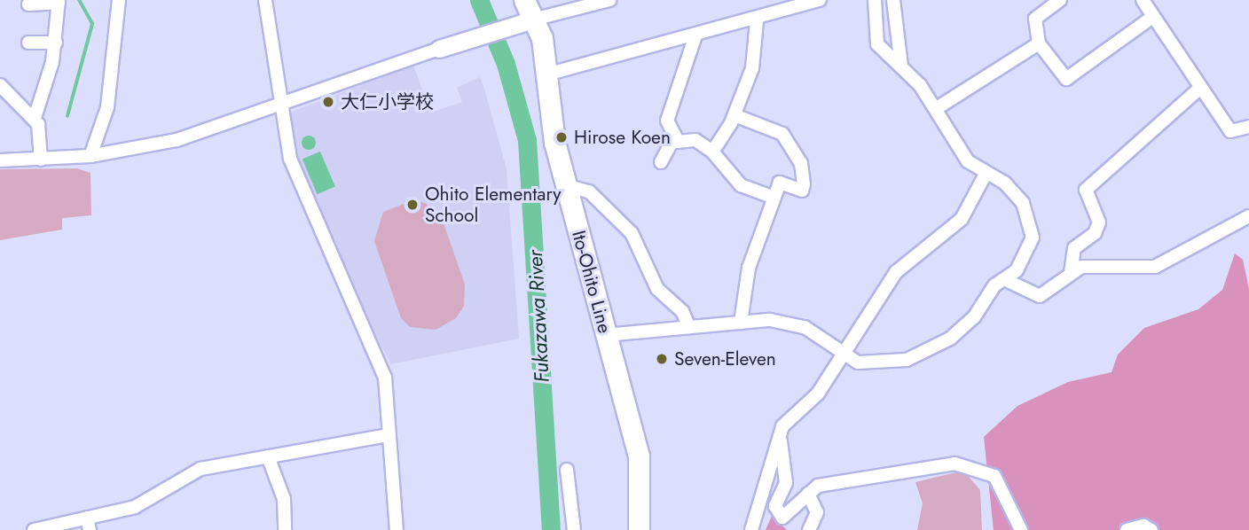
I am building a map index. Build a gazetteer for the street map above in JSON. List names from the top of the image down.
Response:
{
  "streets": {
    "main road": ["Ito-Ohito Line"]
  },
  "water": ["Fukazawa River"],
  "places": [
    "大仁小学校",
    "Hirose Koen",
    "Ohito Elementary School",
    "Seven-Eleven"
  ]
}
